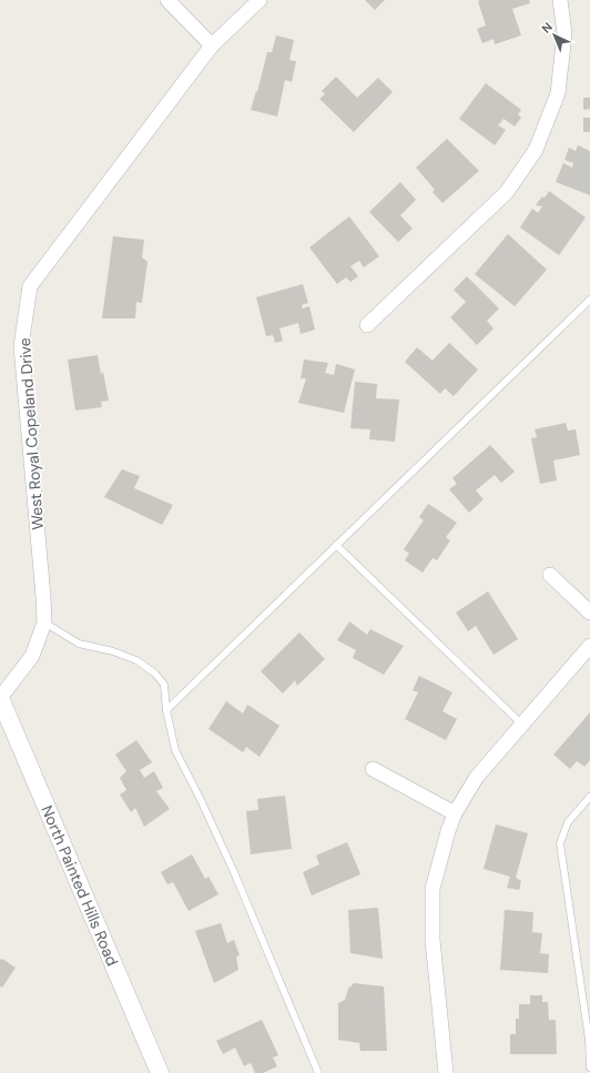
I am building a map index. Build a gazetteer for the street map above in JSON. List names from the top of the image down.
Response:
{
  "streets": {
    "street": ["West Royal Copeland Drive", "North Painted Hills Road"]
  },
  "crossings": [
    ["West Royal Copeland Drive", "North Painted Hills Road"]
  ],
  "north": "top left"
}
